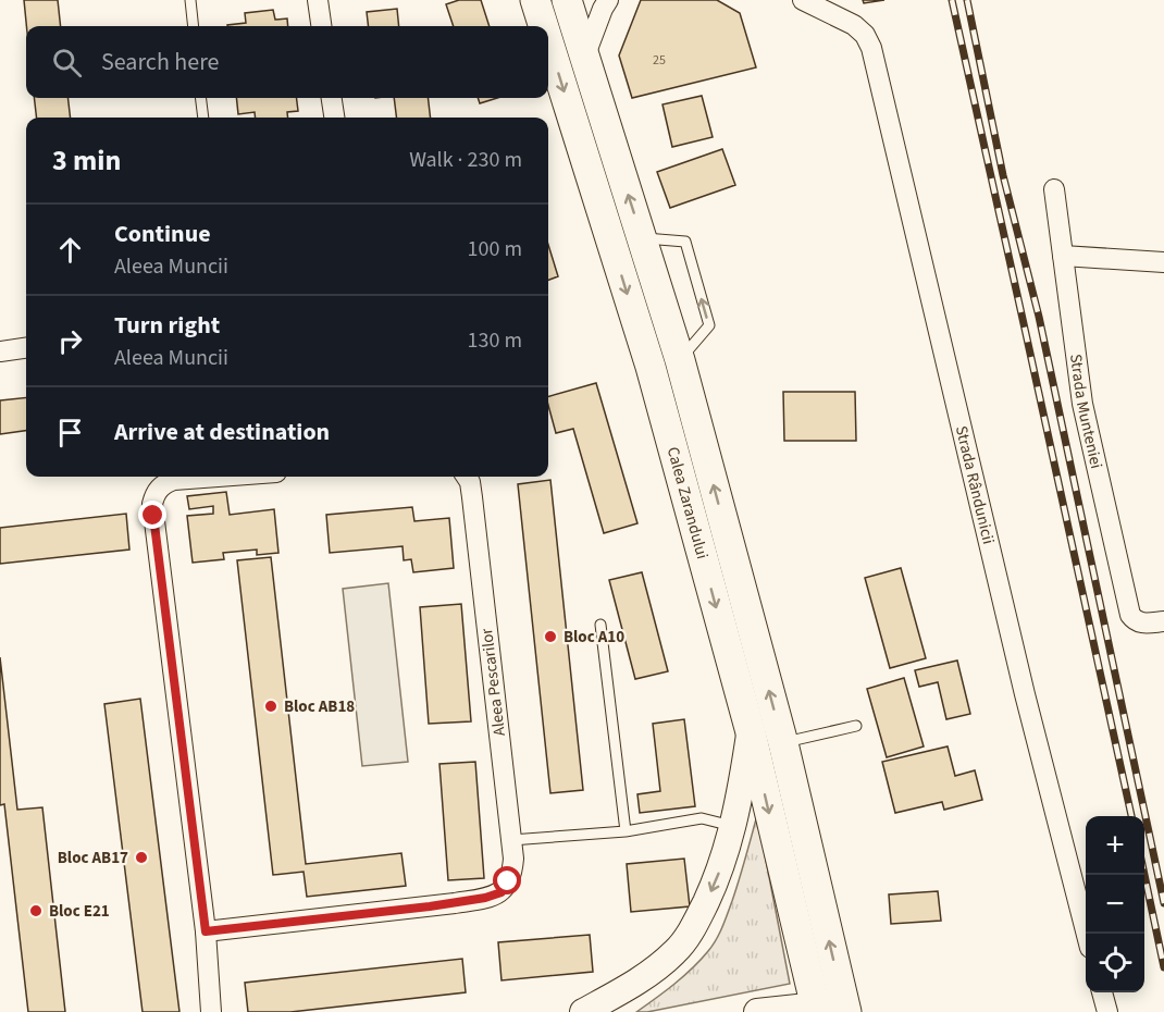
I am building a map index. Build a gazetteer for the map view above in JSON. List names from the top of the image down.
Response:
{
  "streets": {
    "main road": ["Calea Zarandului"],
    "street": ["Strada Munteniei", "Strada Rândunicii", "Aleea Pescarilor"]
  },
  "places": [
    "Bloc A10",
    "Bloc AB18",
    "Bloc AB17",
    "Bloc E21"
  ],
  "house_numbers": ["25"],
  "page": {
    "search": "Search here",
    "heading": ["3 min", "Walk · 230 m"],
    "list": [
      ["Continue", "Aleea Muncii", "100 m"],
      ["Turn right", "Aleea Muncii", "130 m"],
      "Arrive at destination"
    ],
    "map_buttons": ["+", "−"]
  }
}
